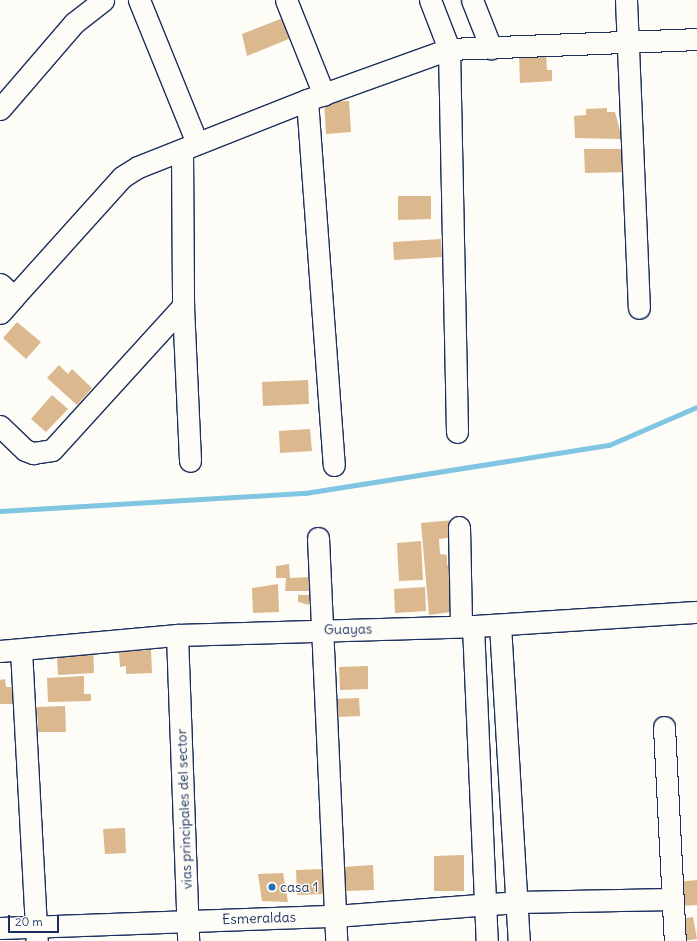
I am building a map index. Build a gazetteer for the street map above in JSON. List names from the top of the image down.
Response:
{
  "streets": {
    "street": ["Guayas", "vias principales del sector"]
  },
  "crossings": [
    ["Guayas", "vias principales del sector"]
  ],
  "places": ["casa 1"],
  "scale_bar": "20 m"
}
